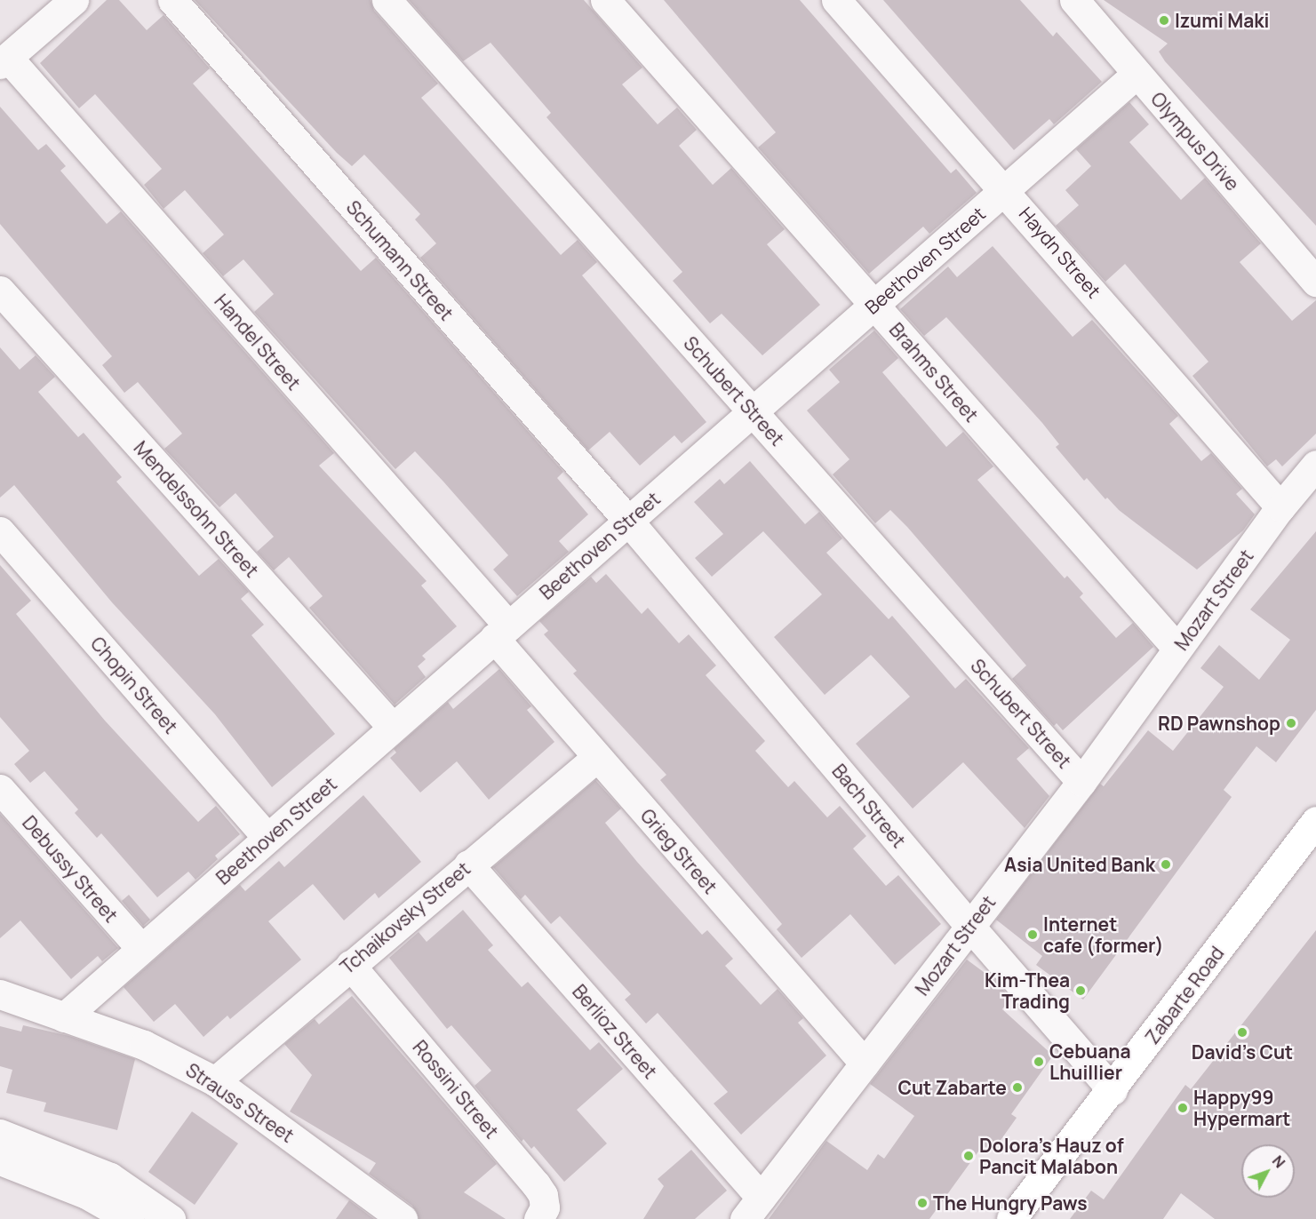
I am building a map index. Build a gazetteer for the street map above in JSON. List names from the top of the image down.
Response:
{
  "streets": {
    "main road": ["Zabarte Road"],
    "street": [
      "Olympus Drive",
      "Haydn Street",
      "Schumann Street",
      "Beethoven Street",
      "Handel Street",
      "Brahms Street",
      "Schubert Street",
      "Mendelssohn Street",
      "Mozart Street",
      "Chopin Street",
      "Bach Street",
      "Grieg Street",
      "Debussy Street",
      "Tchaikovsky Street",
      "Berlioz Street",
      "Rossini Street",
      "Strauss Street"
    ]
  },
  "crossings": [
    ["Olympus Drive", "Beethoven Street"],
    ["Haydn Street", "Beethoven Street"],
    ["Haydn Street", "Mozart Street"],
    ["Schumann Street", "Beethoven Street"],
    ["Schumann Street", "Bach Street"],
    ["Beethoven Street", "Handel Street"],
    ["Beethoven Street", "Brahms Street"],
    ["Beethoven Street", "Schubert Street"],
    ["Beethoven Street", "Mendelssohn Street"],
    ["Beethoven Street", "Chopin Street"],
    ["Beethoven Street", "Bach Street"],
    ["Beethoven Street", "Grieg Street"],
    ["Beethoven Street", "Debussy Street"],
    ["Beethoven Street", "Strauss Street"],
    ["Handel Street", "Grieg Street"],
    ["Brahms Street", "Mozart Street"],
    ["Schubert Street", "Mozart Street"],
    ["Mozart Street", "Bach Street"],
    ["Mozart Street", "Grieg Street"],
    ["Mozart Street", "Berlioz Street"],
    ["Bach Street", "Zabarte Road"],
    ["Grieg Street", "Tchaikovsky Street"],
    ["Tchaikovsky Street", "Berlioz Street"],
    ["Tchaikovsky Street", "Rossini Street"],
    ["Tchaikovsky Street", "Strauss Street"]
  ],
  "places": [
    "Izumi Maki",
    "RD Pawnshop",
    "Asia United Bank",
    "Internet cafe (former)",
    "Kim-Thea Trading",
    "David's Cut",
    "Cebuana Lhuillier",
    "Cut Zabarte",
    "Happy99 Hypermart",
    "Dolora's Hauz of Pancit Malabon",
    "The Hungry Paws"
  ],
  "north": "top right"
}
